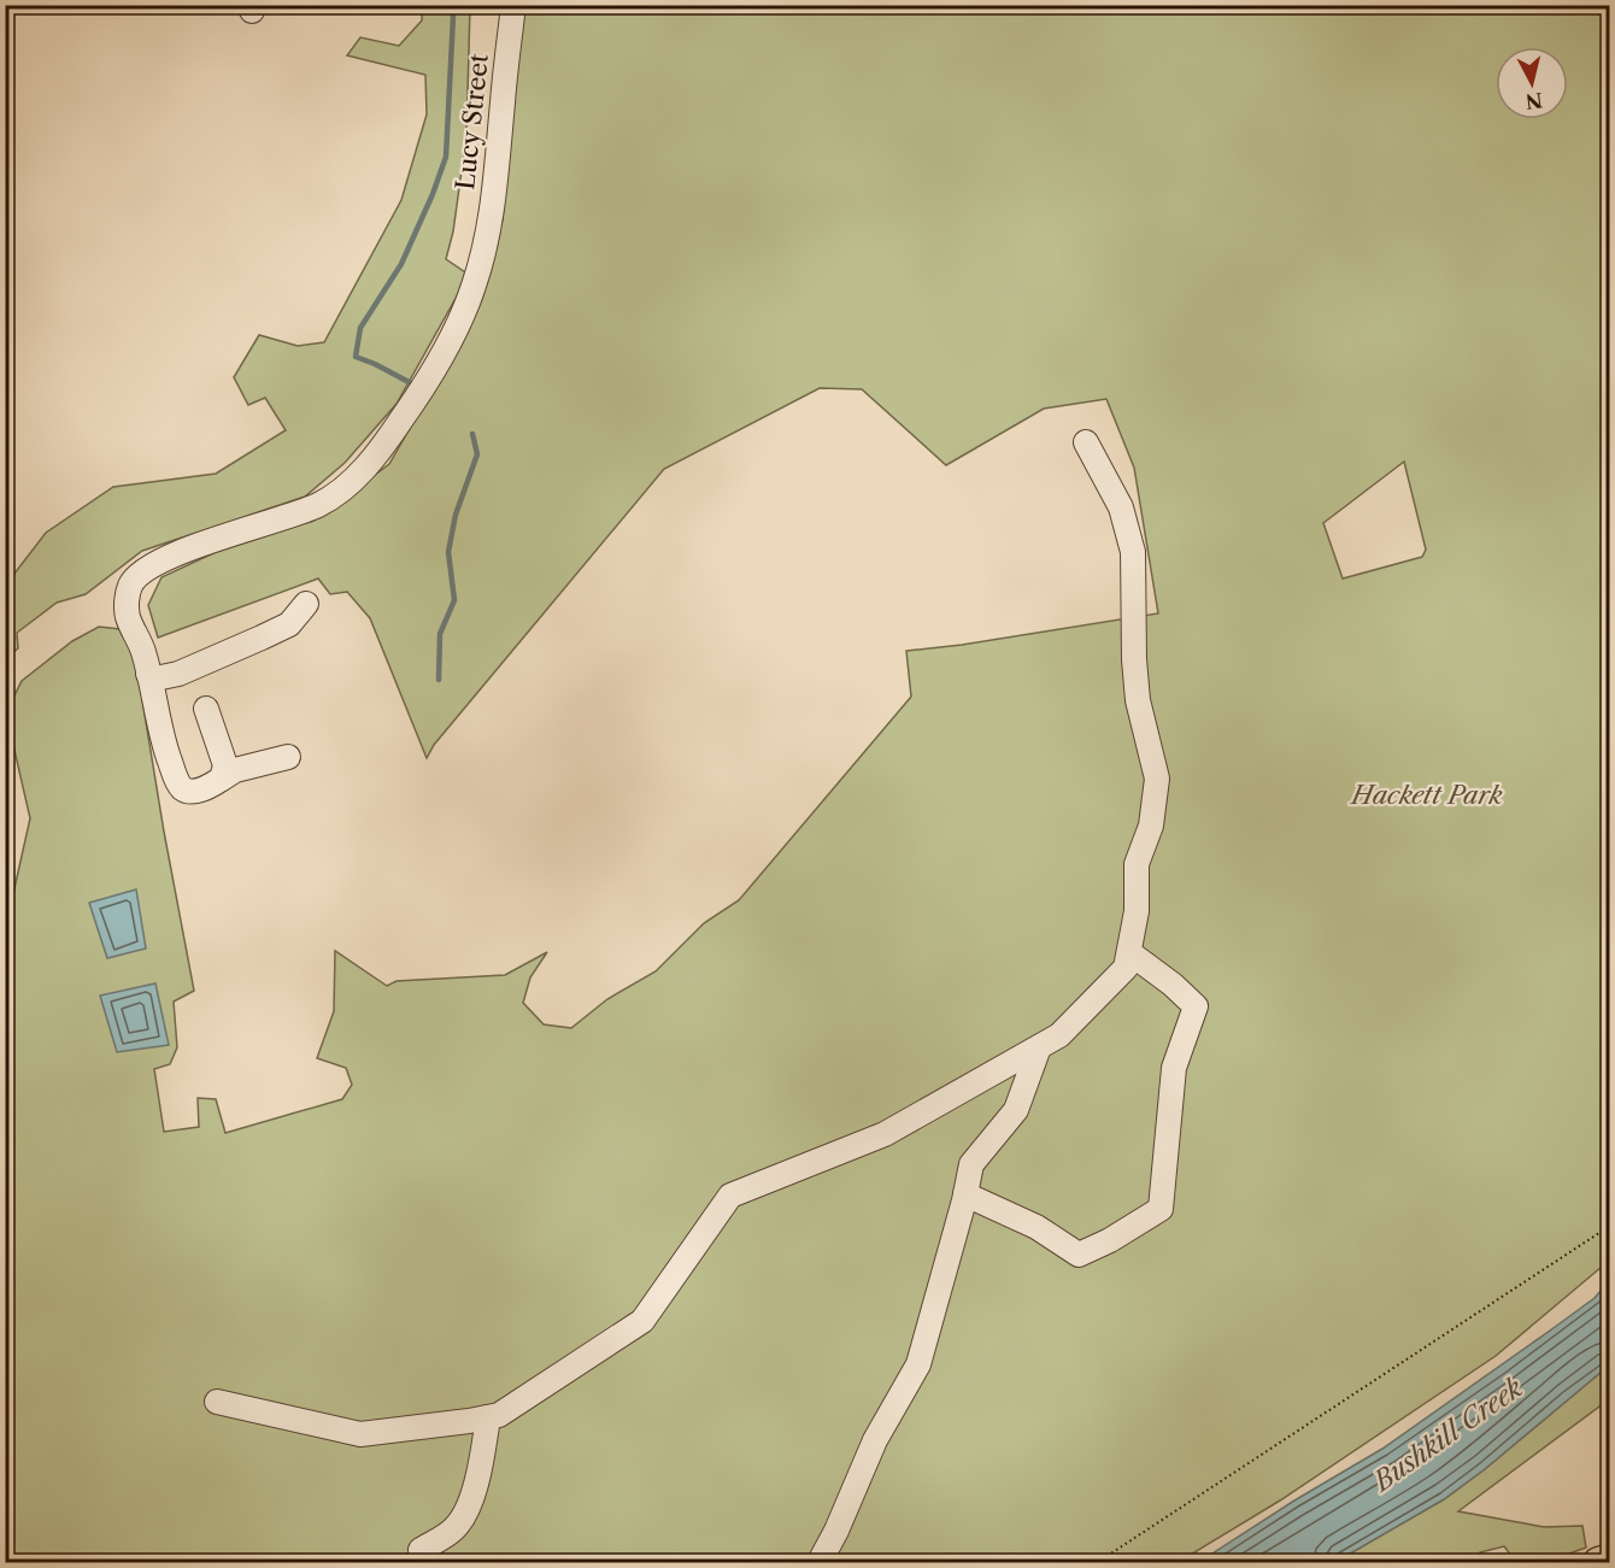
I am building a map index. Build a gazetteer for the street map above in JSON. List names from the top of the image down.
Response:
{
  "streets": {
    "street": ["Lucy Street"]
  },
  "water": ["Bushkill Creek"],
  "parks": ["Hackett Park"],
  "north": "bottom"
}
